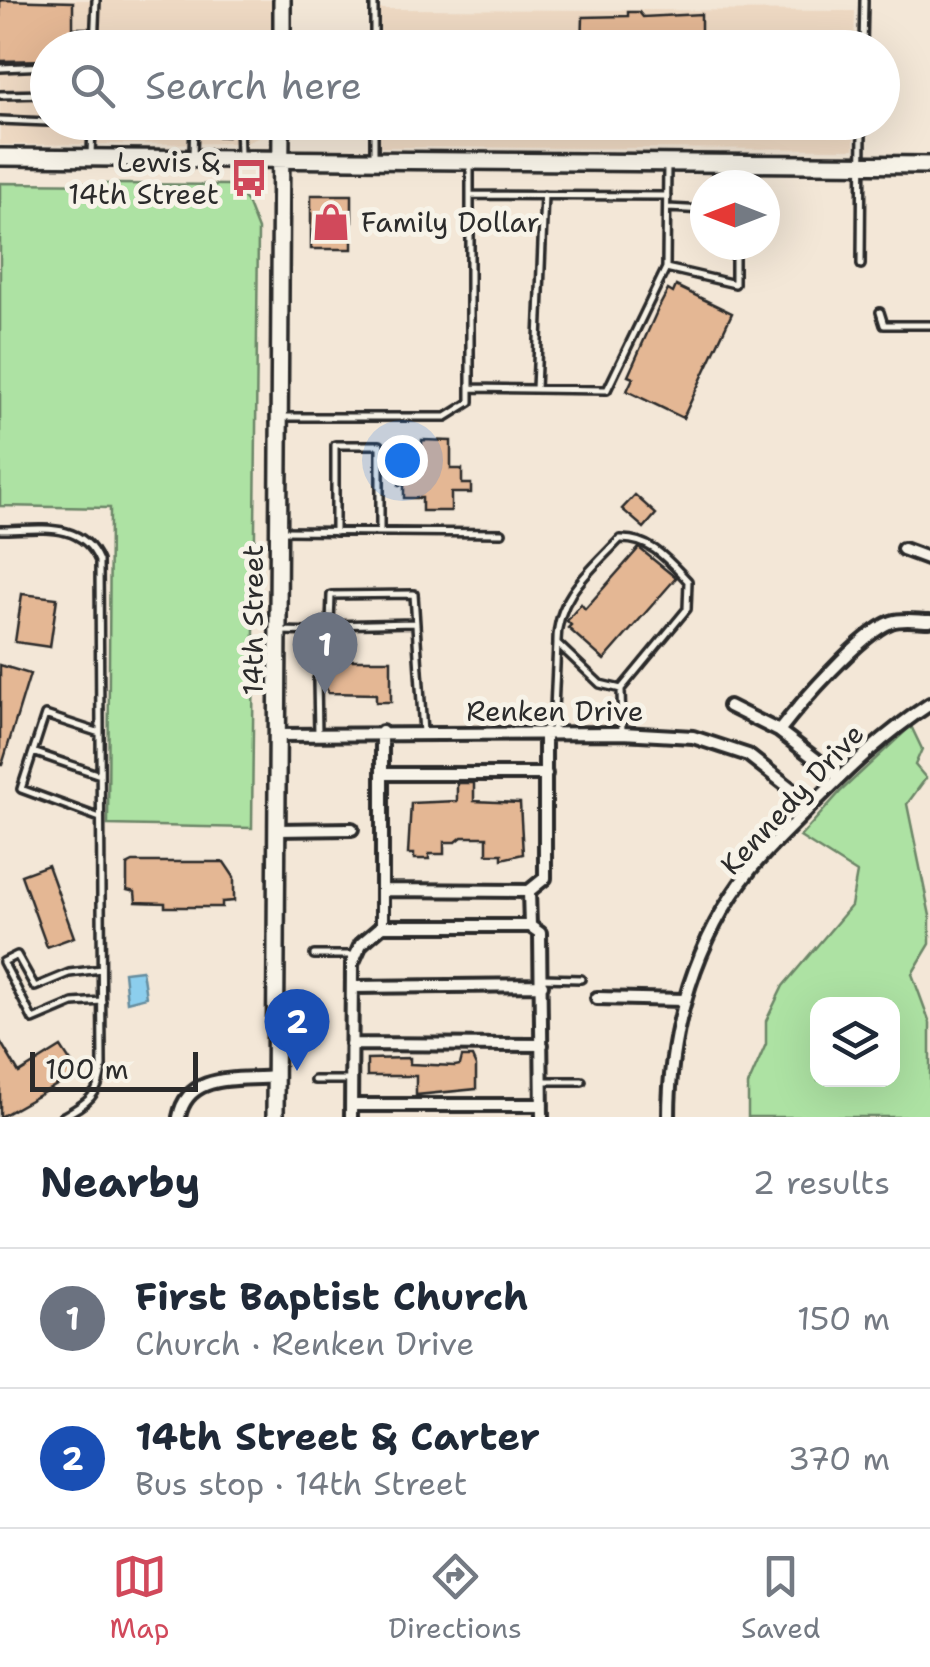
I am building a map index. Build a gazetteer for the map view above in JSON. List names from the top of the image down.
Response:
{
  "streets": {
    "street": ["14th Street", "Renken Drive", "Kennedy Drive"]
  },
  "crossings": [
    ["14th Street", "Renken Drive"],
    ["Renken Drive", "Kennedy Drive"]
  ],
  "places": {
    "bus stop": ["Lewis & 14th Street"],
    "shop": ["Family Dollar"]
  },
  "scale_bar": "100 m",
  "north": "left",
  "page": {
    "search": "Search here",
    "pins": ["1", "2"],
    "scale": "100 m",
    "heading": ["Nearby", "2 results"],
    "list": [
      {
        "mark": "1",
        "name": "First Baptist Church",
        "note": "Church · Renken Drive",
        "value": "150 m"
      },
      {
        "mark": "2",
        "name": "14th Street & Carter",
        "note": "Bus stop · 14th Street",
        "value": "370 m"
      }
    ],
    "nav": ["Map", "Directions", "Saved"]
  }
}
